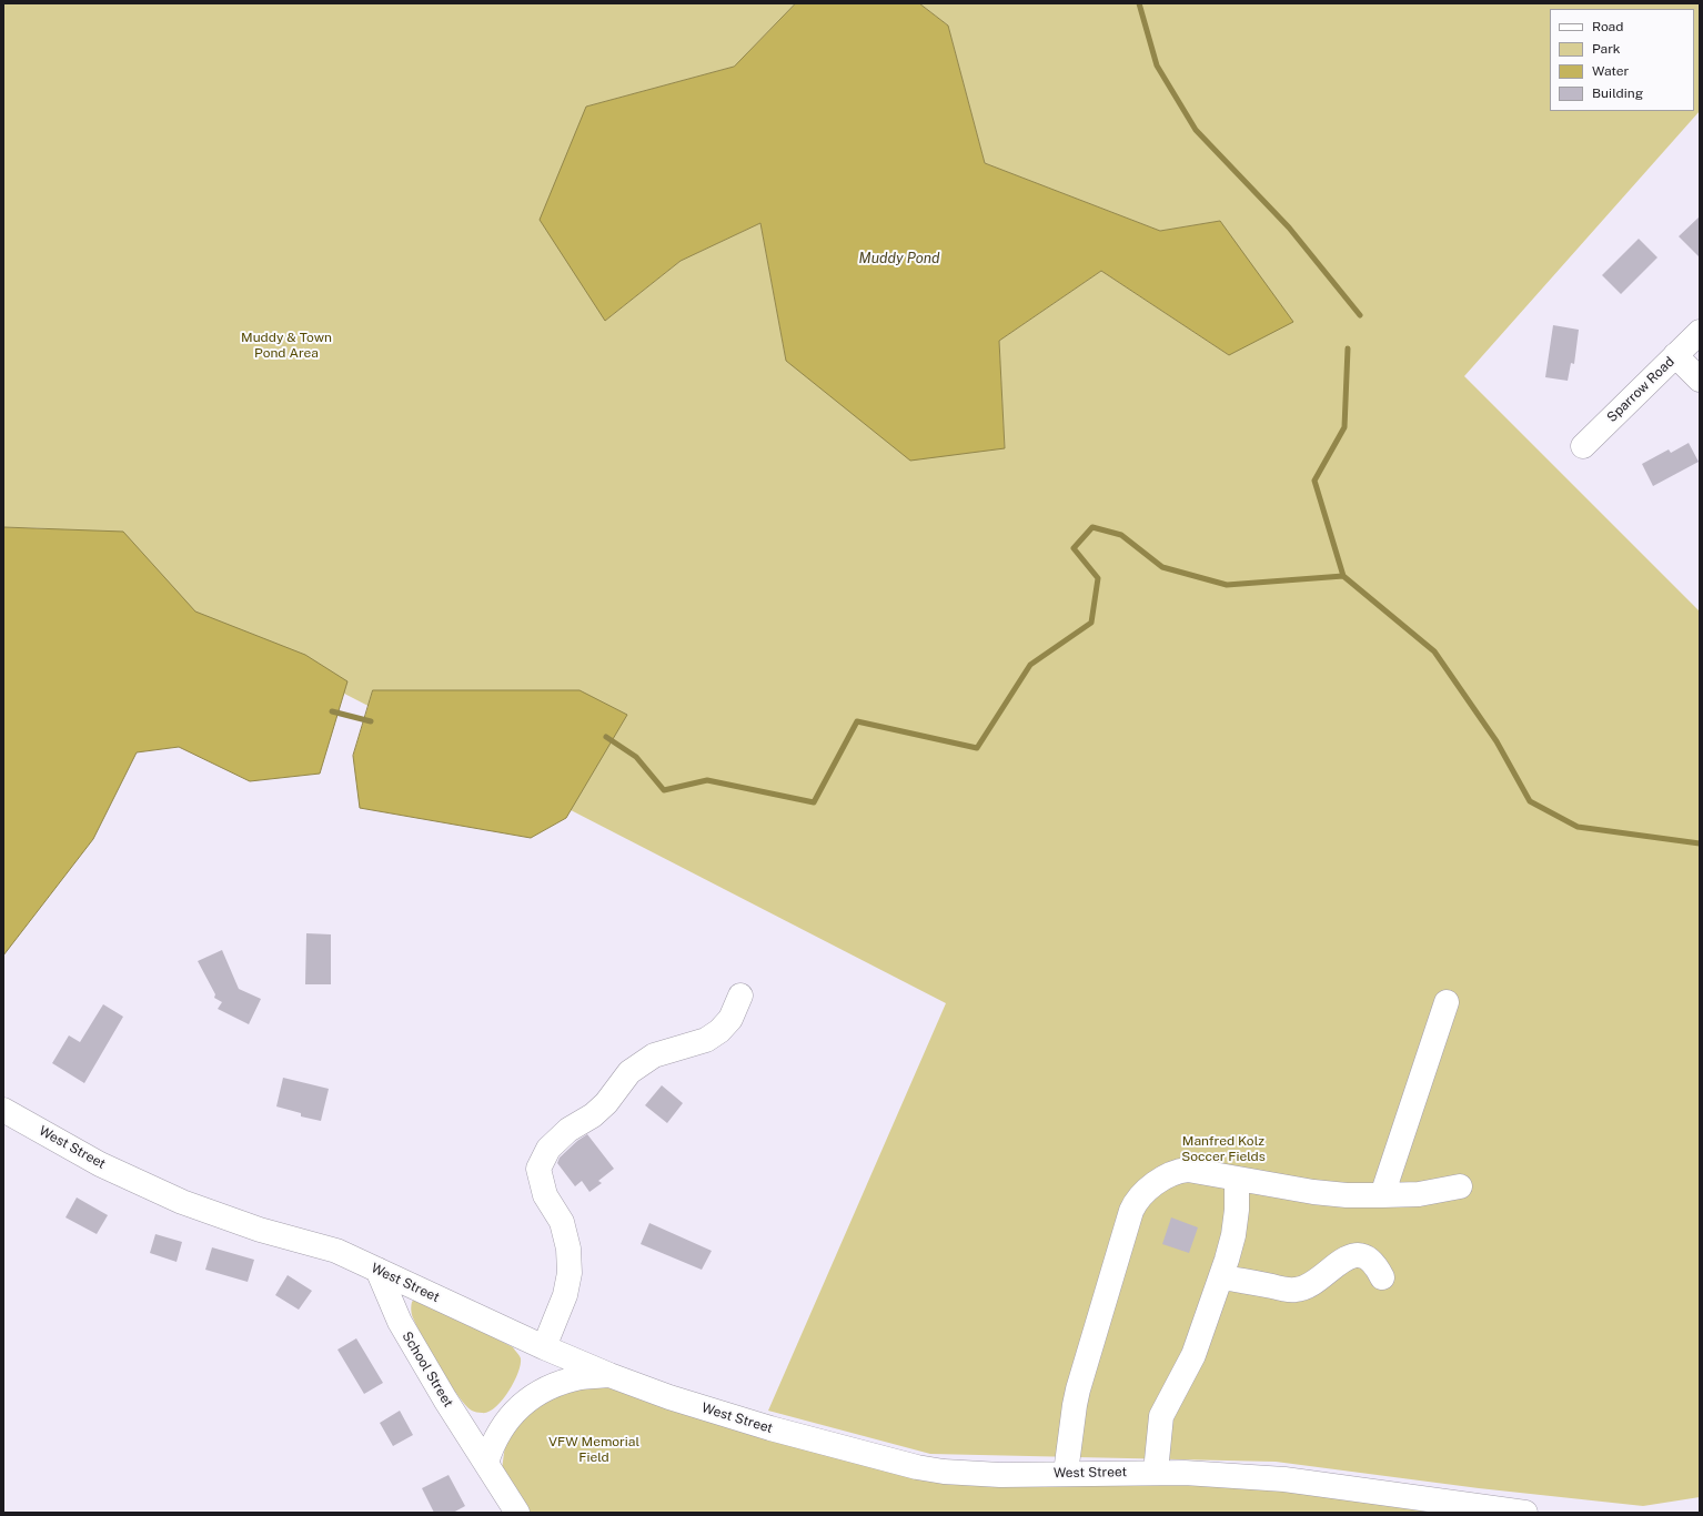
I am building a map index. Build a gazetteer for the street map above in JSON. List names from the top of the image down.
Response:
{
  "streets": {
    "street": ["Sparrow Road", "West Street", "School Street"]
  },
  "crossings": [
    ["West Street", "School Street"]
  ],
  "water": ["Muddy Pond"],
  "parks": ["Muddy & Town Pond Area", "Manfred Kolz Soccer Fields", "VFW Memorial Field"],
  "legend": [
    "Road",
    "Park",
    "Water",
    "Building"
  ]
}
